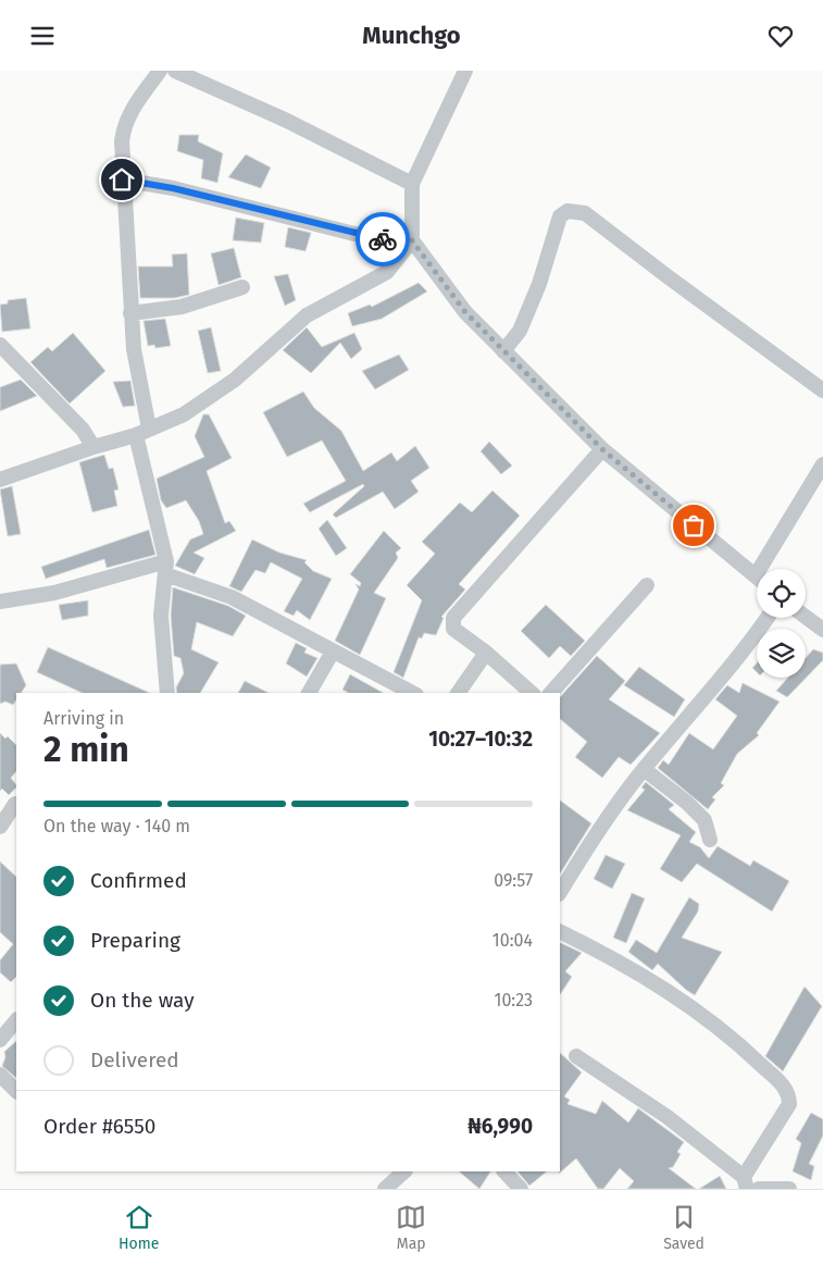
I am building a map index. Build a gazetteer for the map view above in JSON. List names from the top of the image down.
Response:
{
  "page": {
    "header": "Munchgo",
    "heading": ["2 min", "Arriving in", "10:27–10:32"],
    "panel": ["Order #6550", "₦6,990"],
    "bar": "On the way · 140 m",
    "list": [
      ["Confirmed", "09:57"],
      ["Preparing", "10:04"],
      ["On the way", "10:23"],
      "Delivered"
    ],
    "tabs": ["Home", "Map", "Saved"]
  }
}
